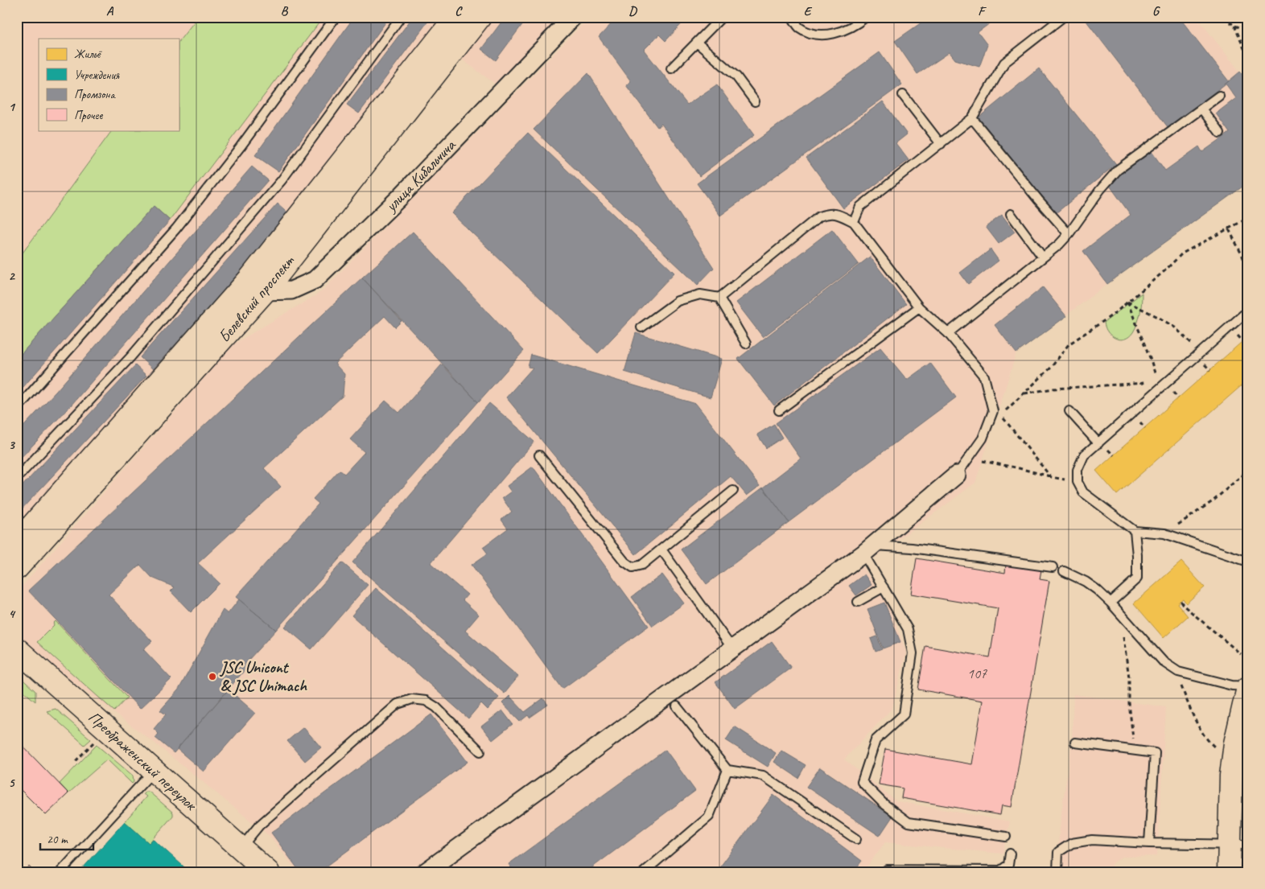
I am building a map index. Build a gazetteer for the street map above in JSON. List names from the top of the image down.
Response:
{
  "streets": {
    "street": ["улица Кибальчича", "Белевский проспект", "Преображенский переулок"]
  },
  "crossings": [
    ["улица Кибальчича", "Белевский проспект"]
  ],
  "places": ["JSC Unicont & JSC Unimach"],
  "house_numbers": ["107"],
  "legend": [
    "Жильё",
    "Учреждения",
    "Промзона",
    "Прочее"
  ],
  "scale_bar": "20 m",
  "grid": {
    "columns": [
      "A",
      "B",
      "C",
      "D",
      "E",
      "F",
      "G"
    ],
    "rows": [
      "1",
      "2",
      "3",
      "4",
      "5"
    ]
  }
}
